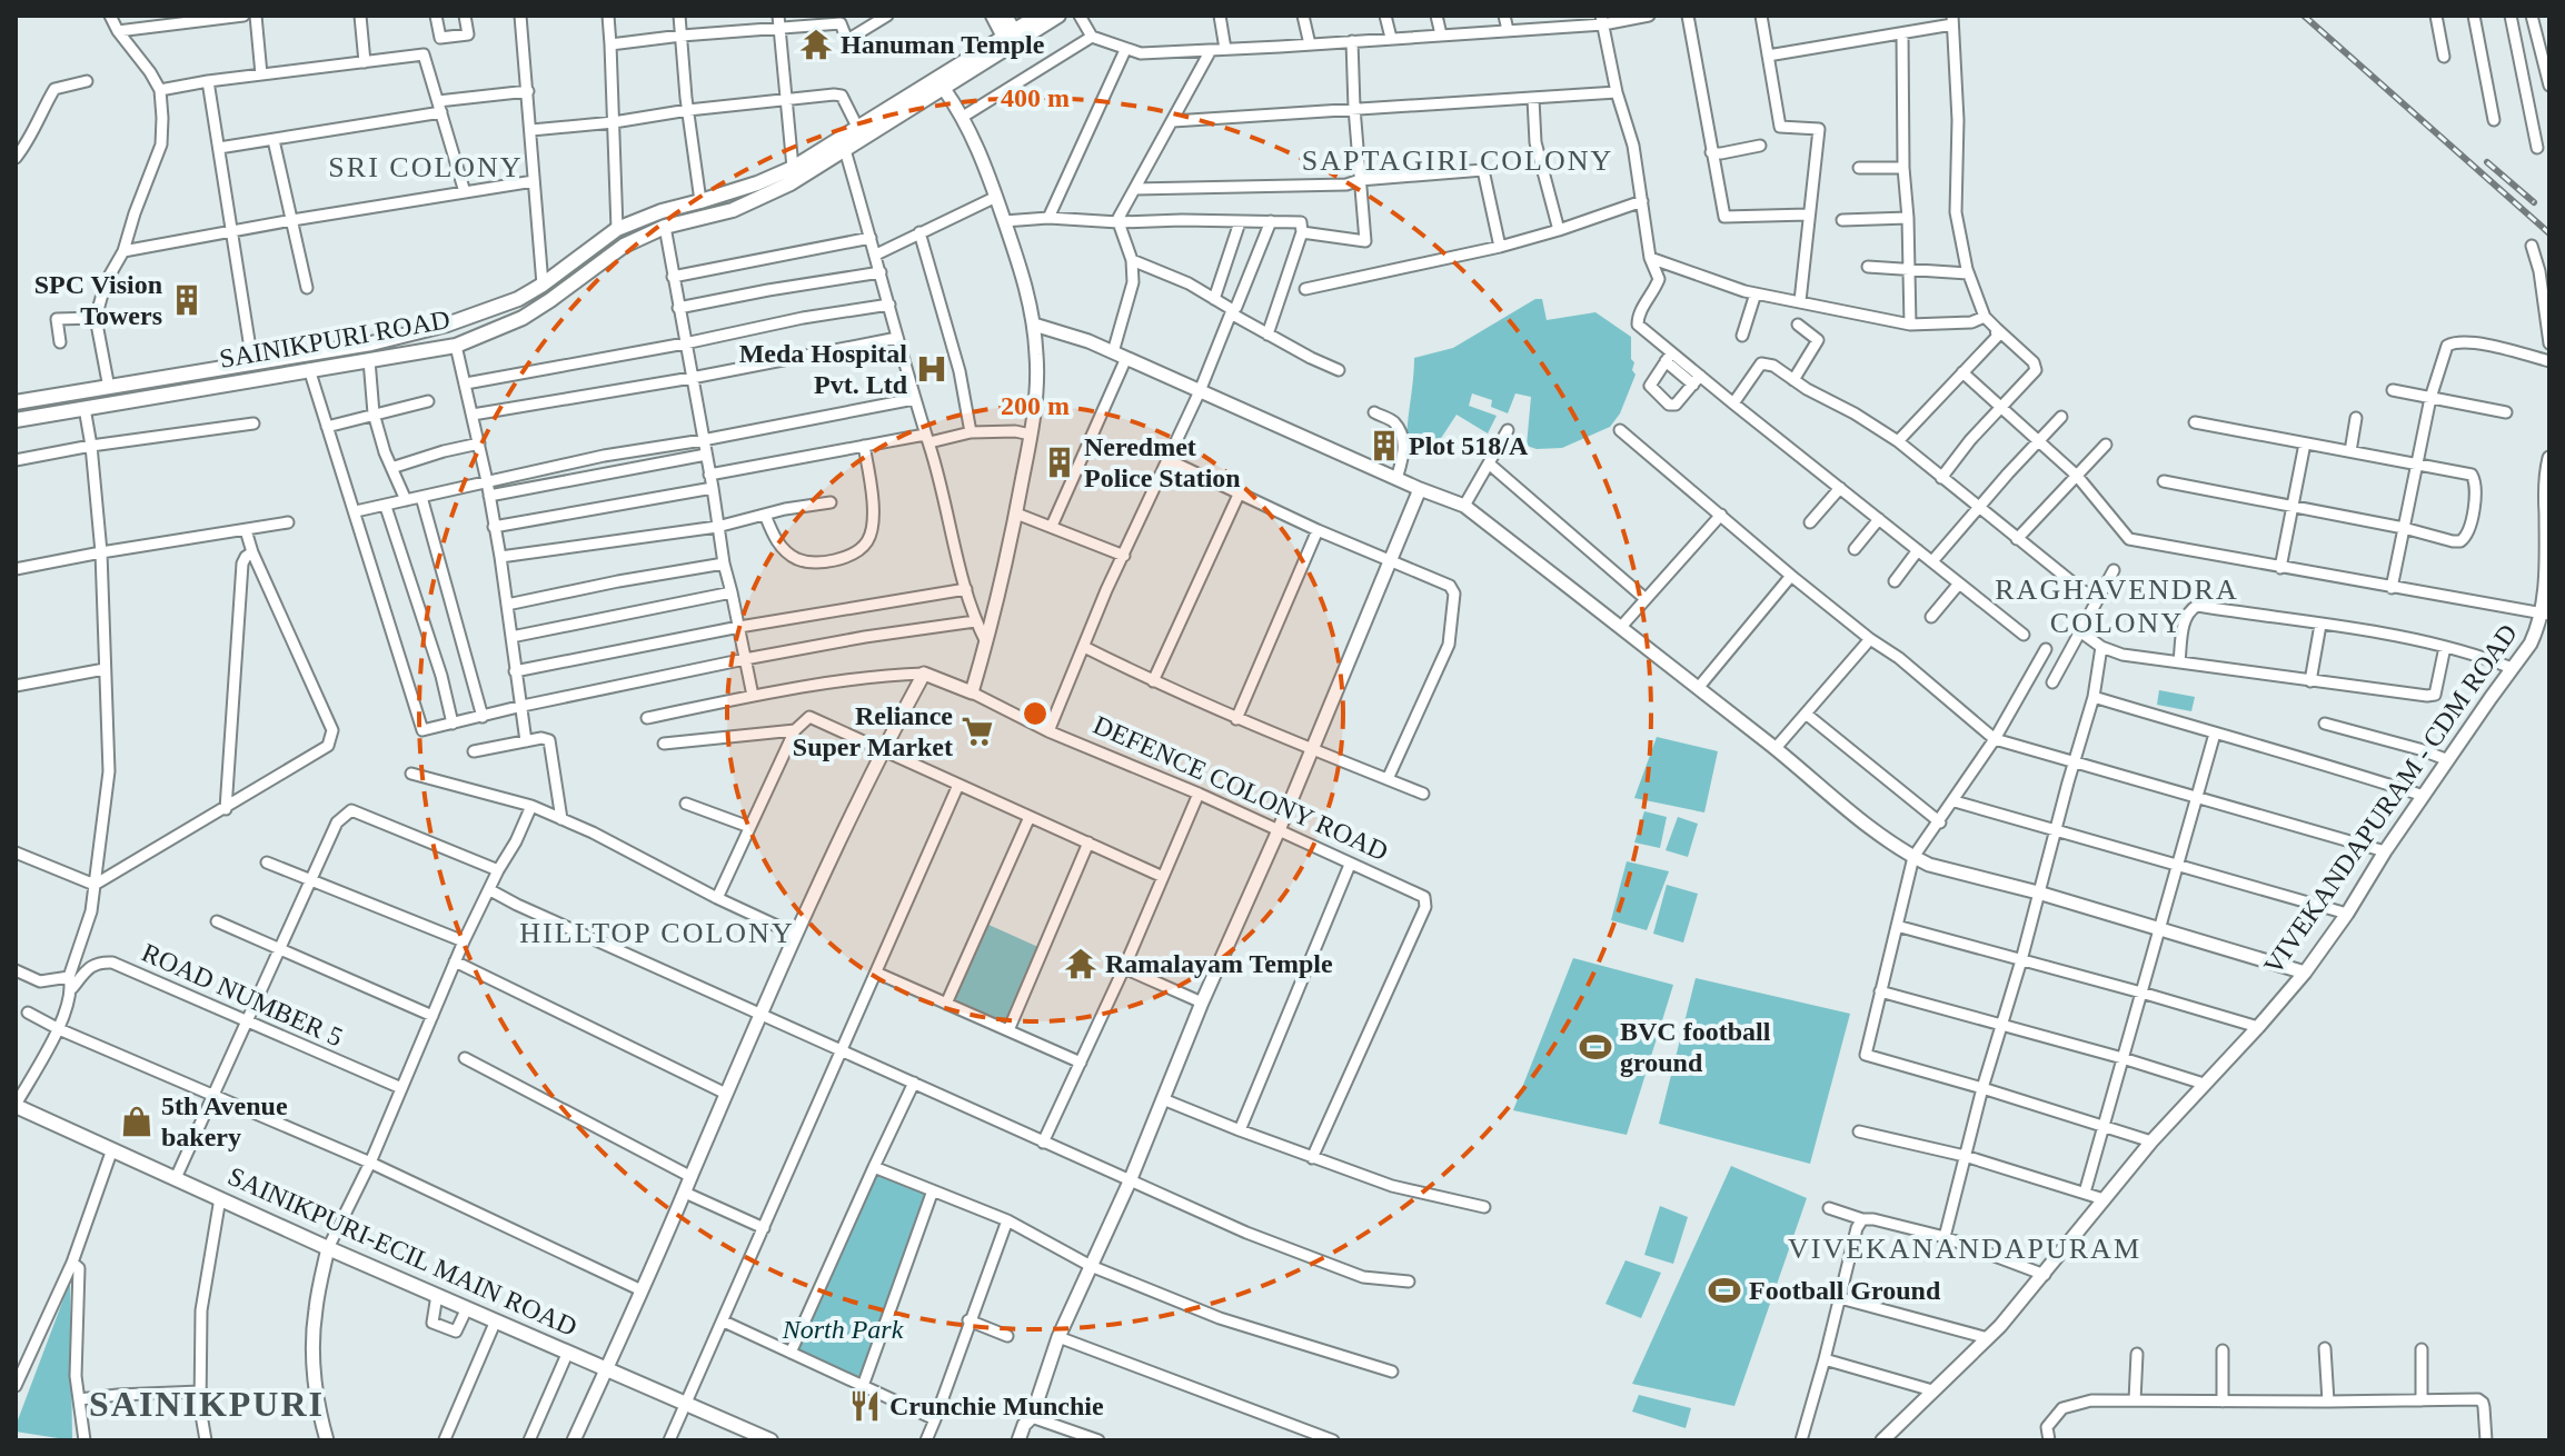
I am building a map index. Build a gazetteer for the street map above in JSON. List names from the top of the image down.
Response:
{
  "streets": {
    "main road": ["SAINIKPURI ROAD", "SAINIKPURI-ECIL MAIN ROAD"],
    "street": ["DEFENCE COLONY ROAD", "VIVEKANDAPURAM - CDM ROAD", "ROAD NUMBER 5"]
  },
  "districts": [
    "SAPTAGIRI COLONY",
    "SRI COLONY",
    "RAGHAVENDRA COLONY",
    "HILLTOP COLONY",
    "VIVEKANANDAPURAM",
    "SAINIKPURI"
  ],
  "parks": ["North Park"],
  "places": {
    "temple": ["Hanuman Temple", "Ramalayam Temple"],
    "building": ["SPC Vision Towers", "Plot 518/A", "Neredmet Police Station"],
    "hospital": ["Meda Hospital Pvt. Ltd"],
    "supermarket": ["Reliance Super Market"],
    "sports": ["BVC football ground", "Football Ground"],
    "shop": ["5th Avenue bakery"],
    "restaurant": ["Crunchie Munchie"]
  },
  "rings": ["400 m", "200 m"]
}
